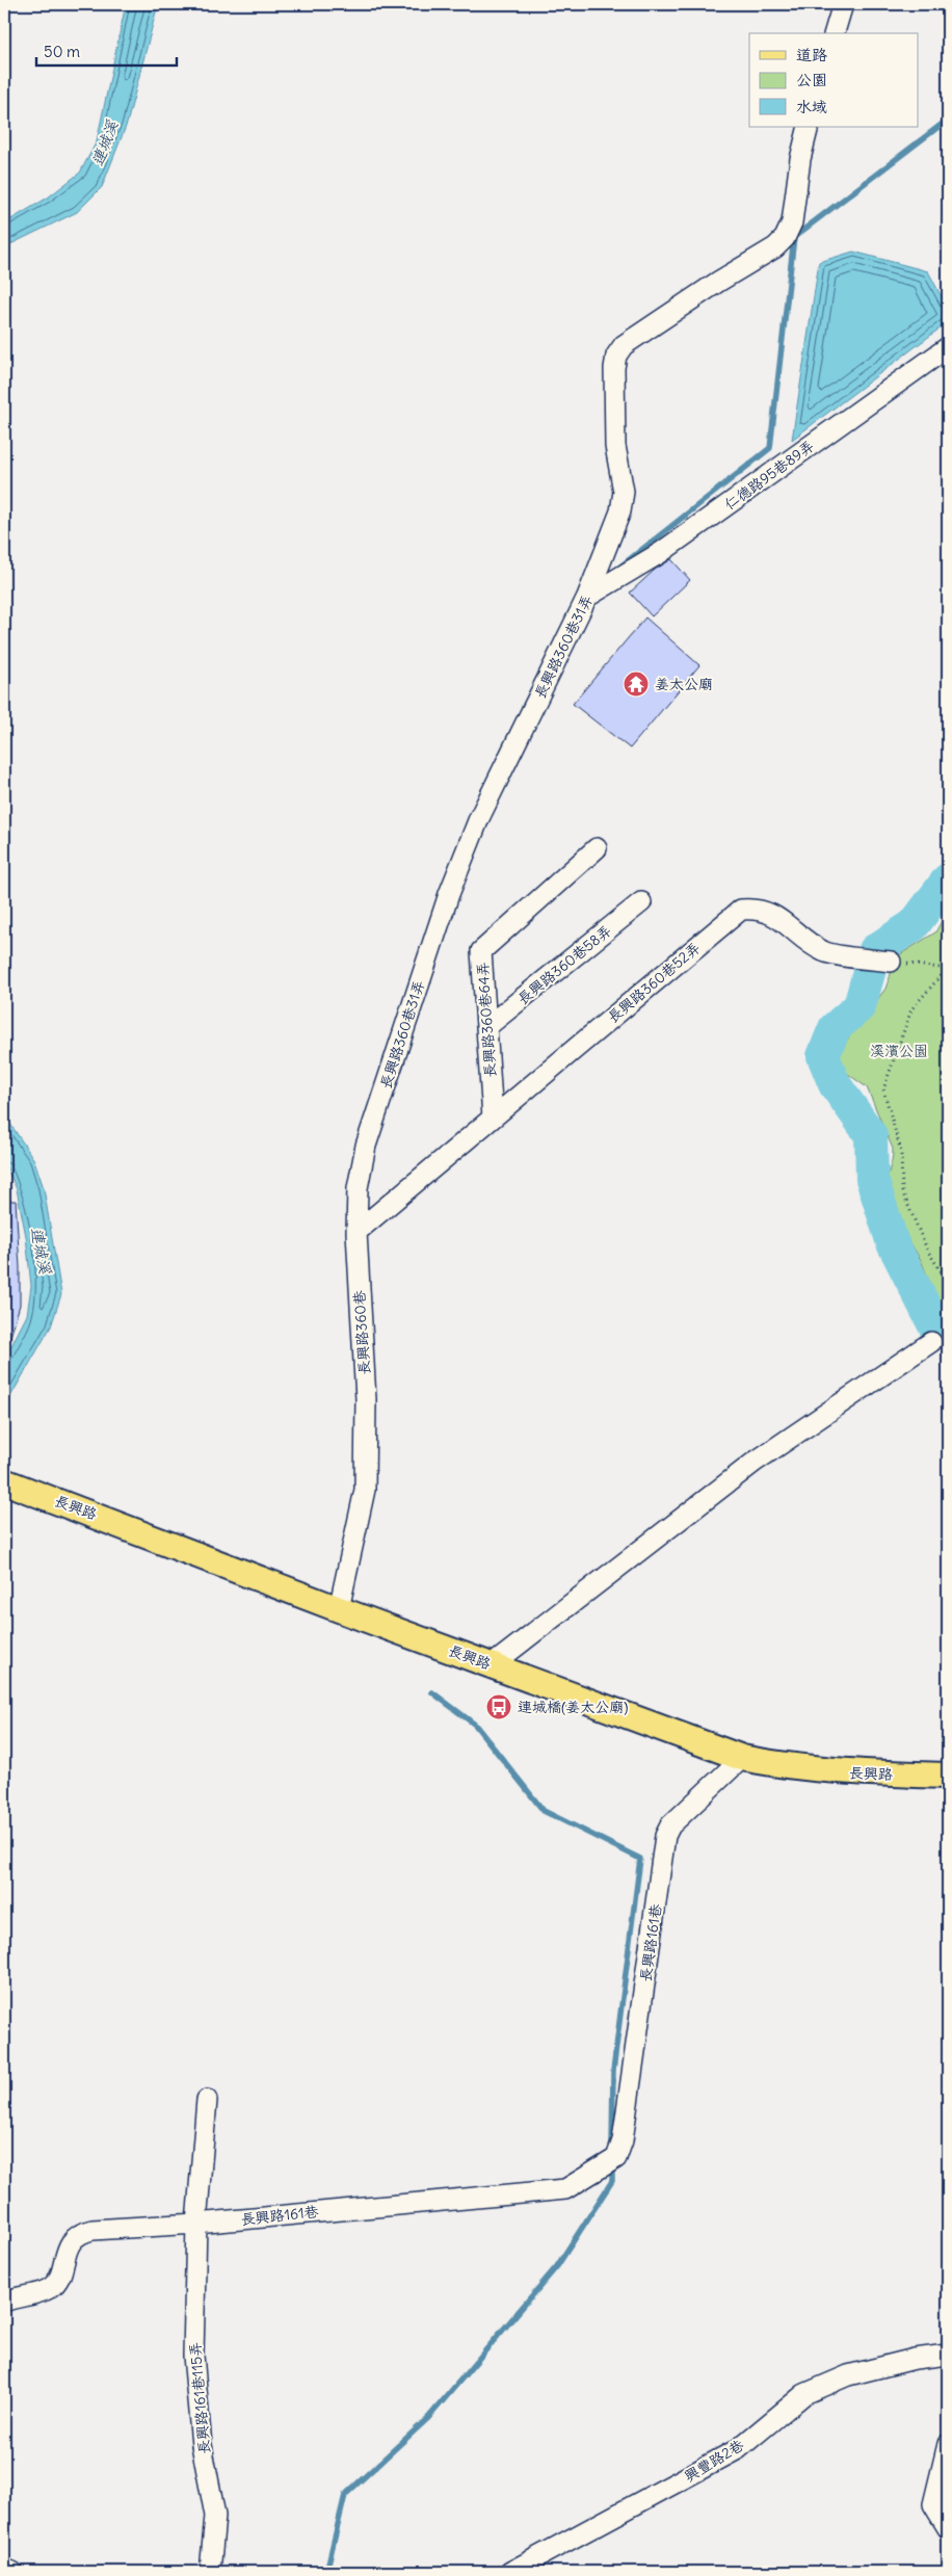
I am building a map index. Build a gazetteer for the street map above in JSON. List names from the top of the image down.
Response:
{
  "streets": {
    "main road": ["長興路"],
    "street": [
      "仁德路95巷89弄",
      "長興路360巷31弄",
      "長興路360巷58弄",
      "長興路360巷52弄",
      "長興路360巷64弄",
      "長興路360巷",
      "長興路161巷",
      "長興路161巷115弄",
      "興豐路2巷"
    ]
  },
  "crossings": [
    ["仁德路95巷89弄", "長興路360巷31弄"],
    ["長興路360巷31弄", "長興路360巷"],
    ["長興路360巷58弄", "長興路360巷64弄"],
    ["長興路360巷52弄", "長興路360巷64弄"],
    ["長興路360巷", "長興路"],
    ["長興路", "長興路161巷"],
    ["長興路161巷", "長興路161巷115弄"]
  ],
  "water": ["連城溪"],
  "parks": ["溪濱公園"],
  "places": {
    "temple": ["姜太公廟"],
    "bus stop": ["連城橋(姜太公廟)"]
  },
  "legend": ["道路", "公園", "水域"],
  "scale_bar": "50 m"
}
